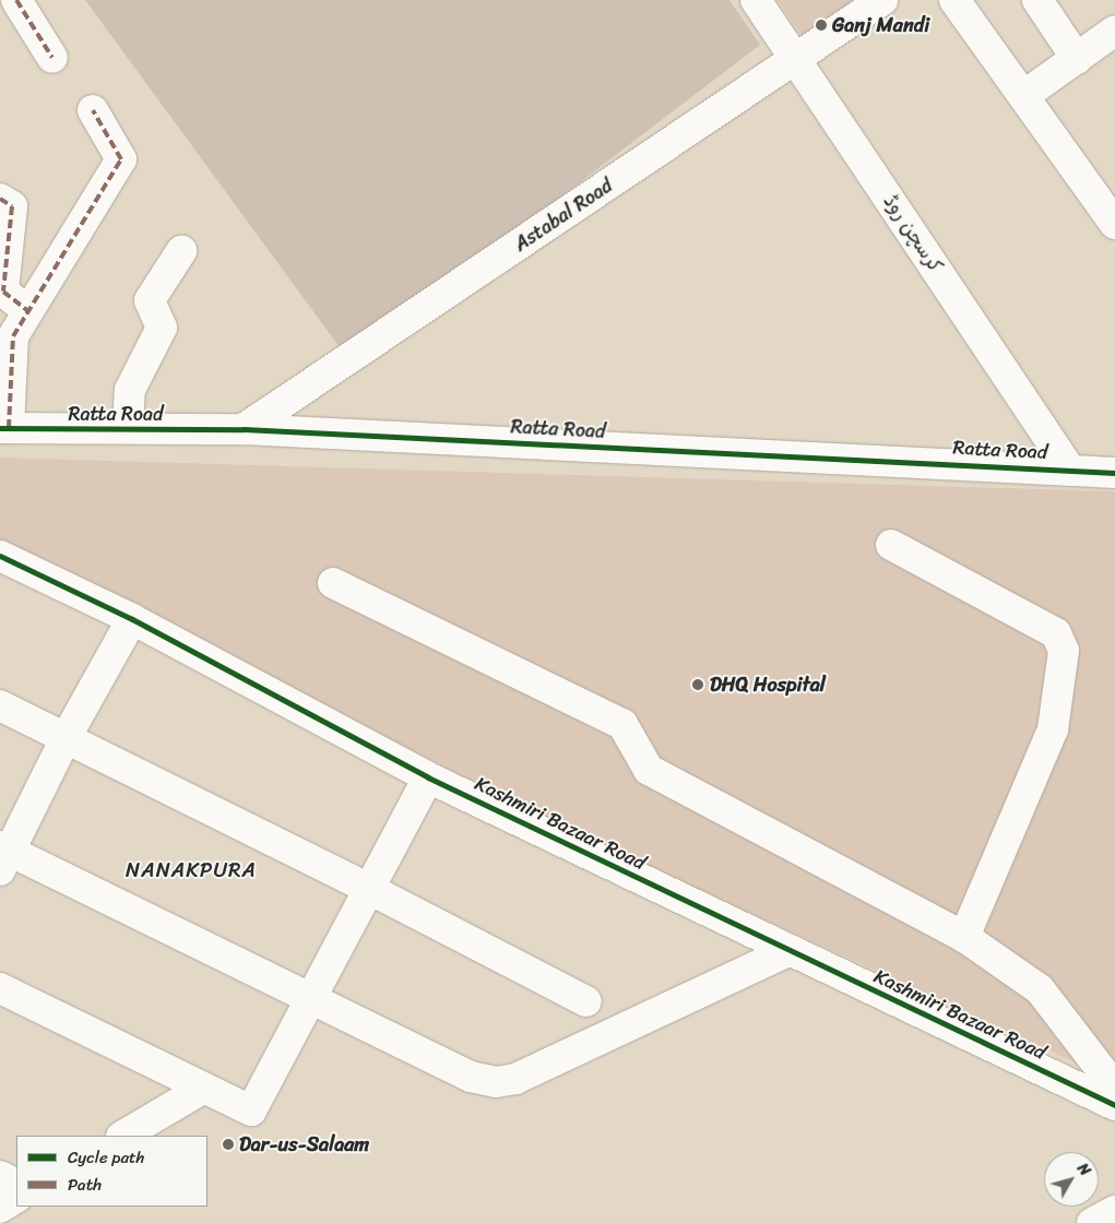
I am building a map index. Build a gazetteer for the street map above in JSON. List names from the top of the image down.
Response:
{
  "streets": {
    "street": [
      "Astabal Road",
      "کرسچن روڈ",
      "Ratta Road",
      "Kashmiri Bazaar Road"
    ]
  },
  "crossings": [
    ["Astabal Road", "کرسچن روڈ"],
    ["Astabal Road", "Ratta Road"],
    ["کرسچن روڈ", "Ratta Road"]
  ],
  "districts": ["NANAKPURA"],
  "places": ["Ganj Mandi", "DHQ Hospital", "Dar-us-Salaam"],
  "legend": ["Cycle path", "Path"],
  "north": "top right"
}
